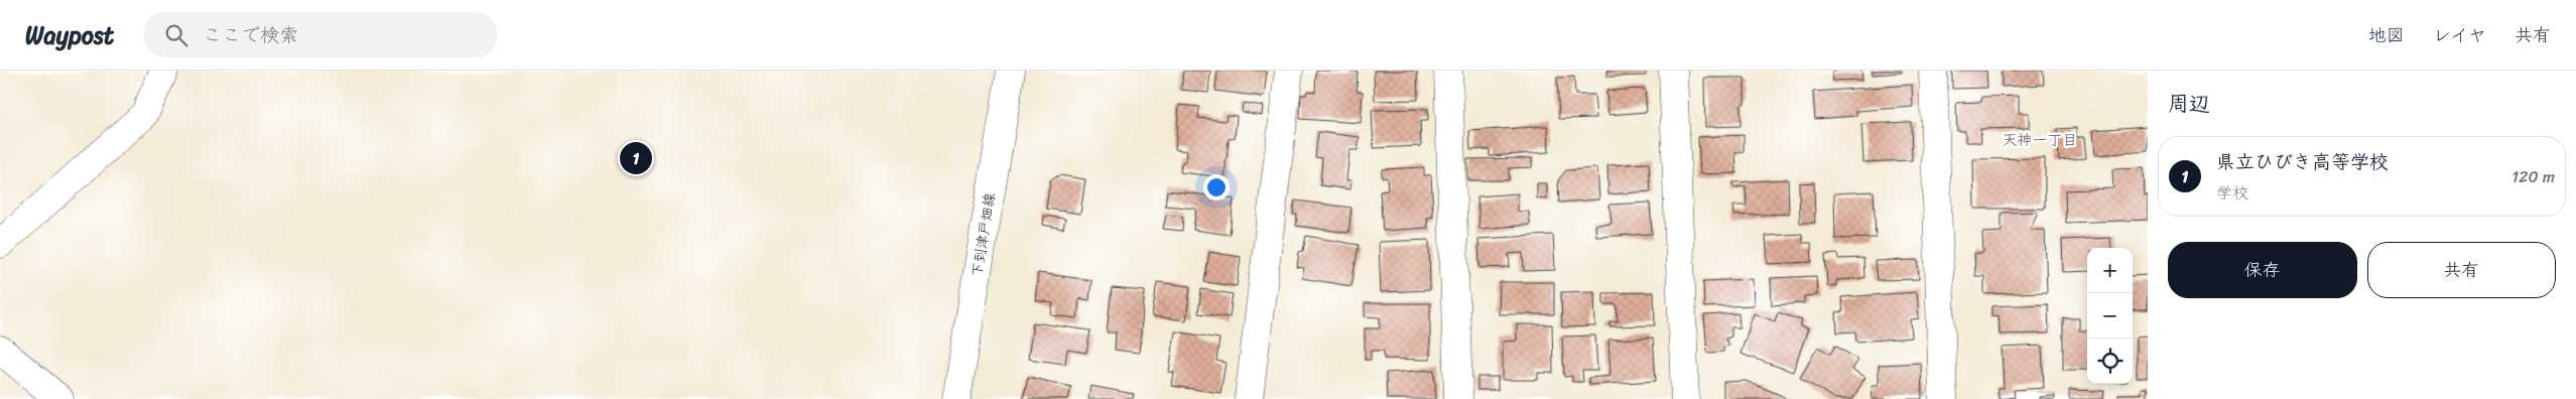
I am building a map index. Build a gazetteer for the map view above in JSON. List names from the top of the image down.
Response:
{
  "streets": {
    "street": ["下到津戸畑線"]
  },
  "districts": ["天神一丁目"],
  "page": {
    "header": "Waypost",
    "search": "ここで検索",
    "nav": ["地図", "レイヤ", "共有"],
    "heading": "周辺",
    "list": [
      {
        "mark": "1",
        "name": "県立ひびき高等学校",
        "note": "学校",
        "value": "120 m"
      }
    ],
    "pins": "1",
    "buttons": ["保存", "共有"],
    "map_buttons": ["+", "−"]
  }
}
